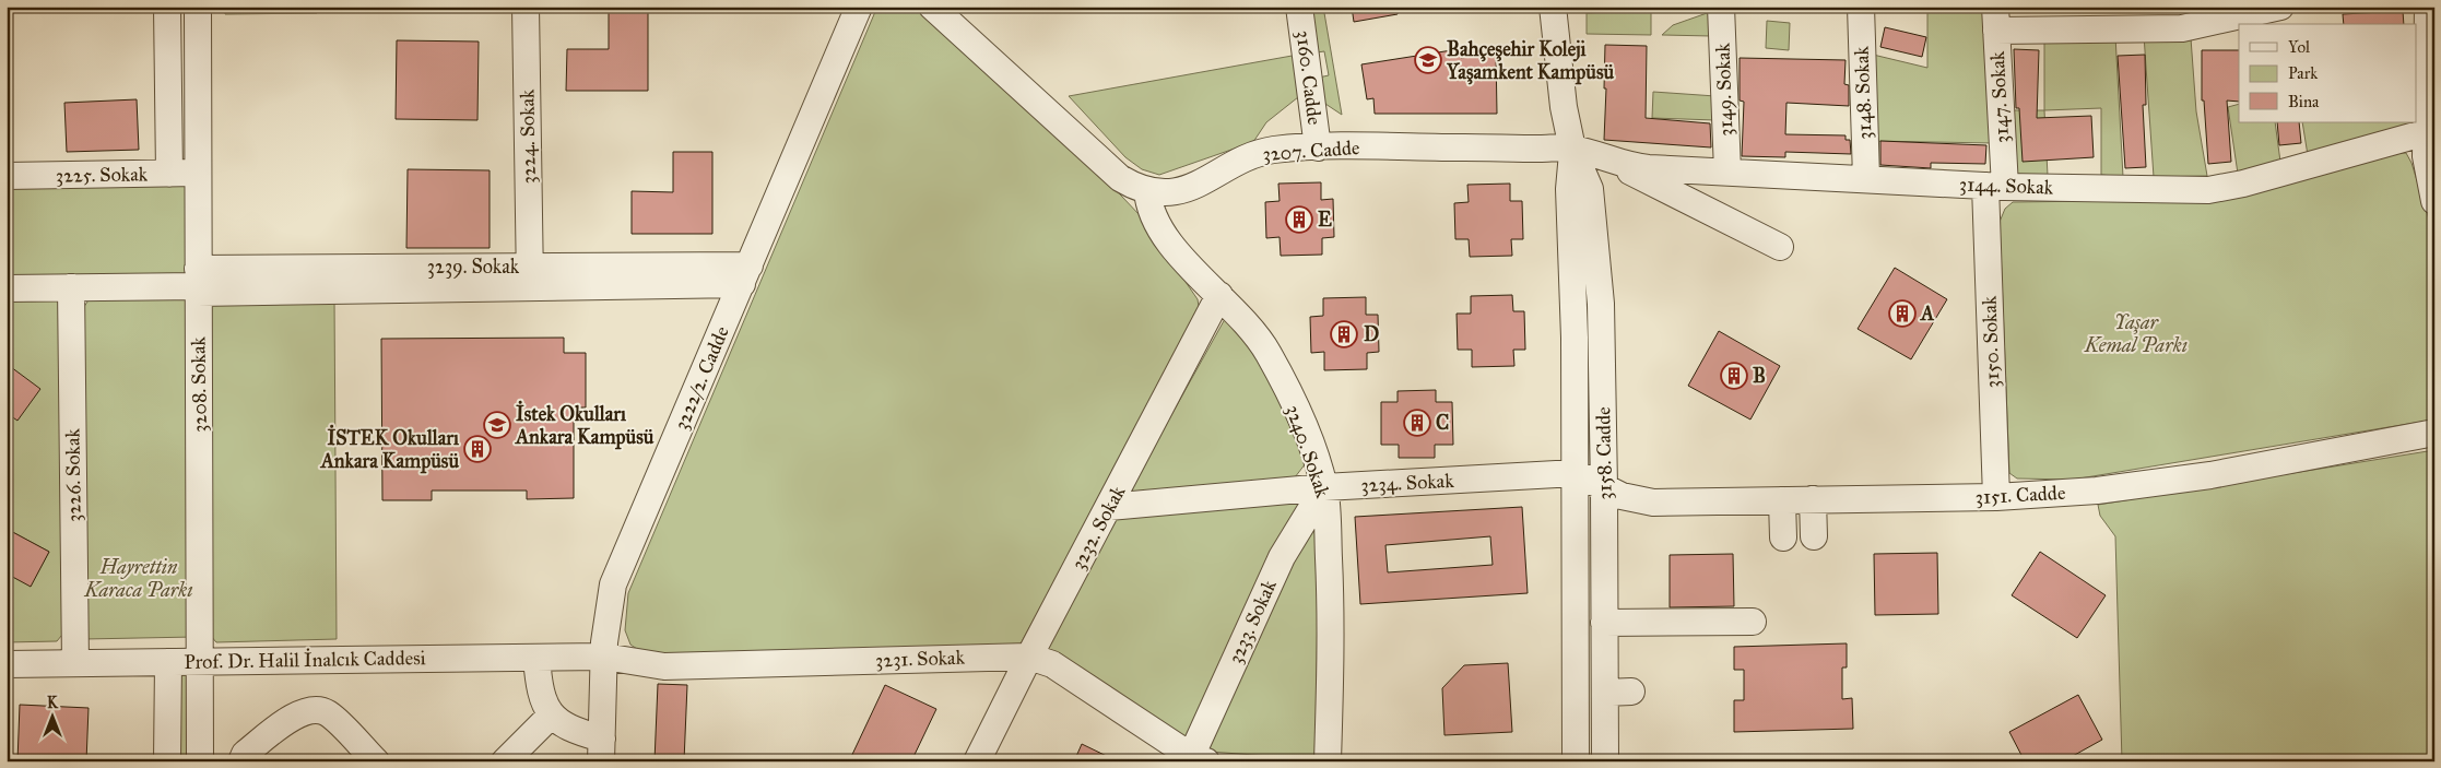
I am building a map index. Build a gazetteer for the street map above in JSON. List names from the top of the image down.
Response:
{
  "streets": {
    "street": [
      "3160. Cadde",
      "3149. Sokak",
      "3148. Sokak",
      "3147. Sokak",
      "3224. Sokak",
      "3207. Cadde",
      "3225. Sokak",
      "3144. Sokak",
      "3239. Sokak",
      "3150. Sokak",
      "3222/2. Cadde",
      "3208. Sokak",
      "3240. Sokak",
      "3158. Cadde",
      "3226. Sokak",
      "3234. Sokak",
      "3151. Cadde",
      "3232. Sokak",
      "3233. Sokak",
      "3231. Sokak",
      "Prof. Dr. Halil İnalcık Caddesi"
    ]
  },
  "crossings": [
    ["3160. Cadde", "3207. Cadde"],
    ["3149. Sokak", "3144. Sokak"],
    ["3148. Sokak", "3144. Sokak"],
    ["3147. Sokak", "3144. Sokak"],
    ["3147. Sokak", "3150. Sokak"],
    ["3224. Sokak", "3239. Sokak"],
    ["3207. Cadde", "3144. Sokak"],
    ["3207. Cadde", "3240. Sokak"],
    ["3207. Cadde", "3158. Cadde"],
    ["3225. Sokak", "3208. Sokak"],
    ["3144. Sokak", "3150. Sokak"],
    ["3144. Sokak", "3158. Cadde"],
    ["3239. Sokak", "3222/2. Cadde"],
    ["3239. Sokak", "3208. Sokak"],
    ["3239. Sokak", "3226. Sokak"],
    ["3150. Sokak", "3151. Cadde"],
    ["3222/2. Cadde", "3231. Sokak"],
    ["3222/2. Cadde", "Prof. Dr. Halil İnalcık Caddesi"],
    ["3208. Sokak", "Prof. Dr. Halil İnalcık Caddesi"],
    ["3240. Sokak", "3234. Sokak"],
    ["3240. Sokak", "3232. Sokak"],
    ["3240. Sokak", "3233. Sokak"],
    ["3158. Cadde", "3234. Sokak"],
    ["3158. Cadde", "3151. Cadde"],
    ["3226. Sokak", "Prof. Dr. Halil İnalcık Caddesi"],
    ["3234. Sokak", "3151. Cadde"],
    ["3234. Sokak", "3232. Sokak"],
    ["3234. Sokak", "3233. Sokak"],
    ["3232. Sokak", "3231. Sokak"],
    ["3233. Sokak", "3231. Sokak"],
    ["3231. Sokak", "Prof. Dr. Halil İnalcık Caddesi"]
  ],
  "parks": ["Yaşar Kemal Parkı", "Hayrettin Karaca Parkı"],
  "places": {
    "school or university": ["Bahçeşehir Koleji Yaşamkent Kampüsü", "İstek Okulları Ankara Kampüsü"],
    "building": [
      "E",
      "A",
      "D",
      "B",
      "C",
      "İSTEK Okulları Ankara Kampüsü"
    ]
  },
  "legend": ["Yol", "Park", "Bina"],
  "north": "top"
}
